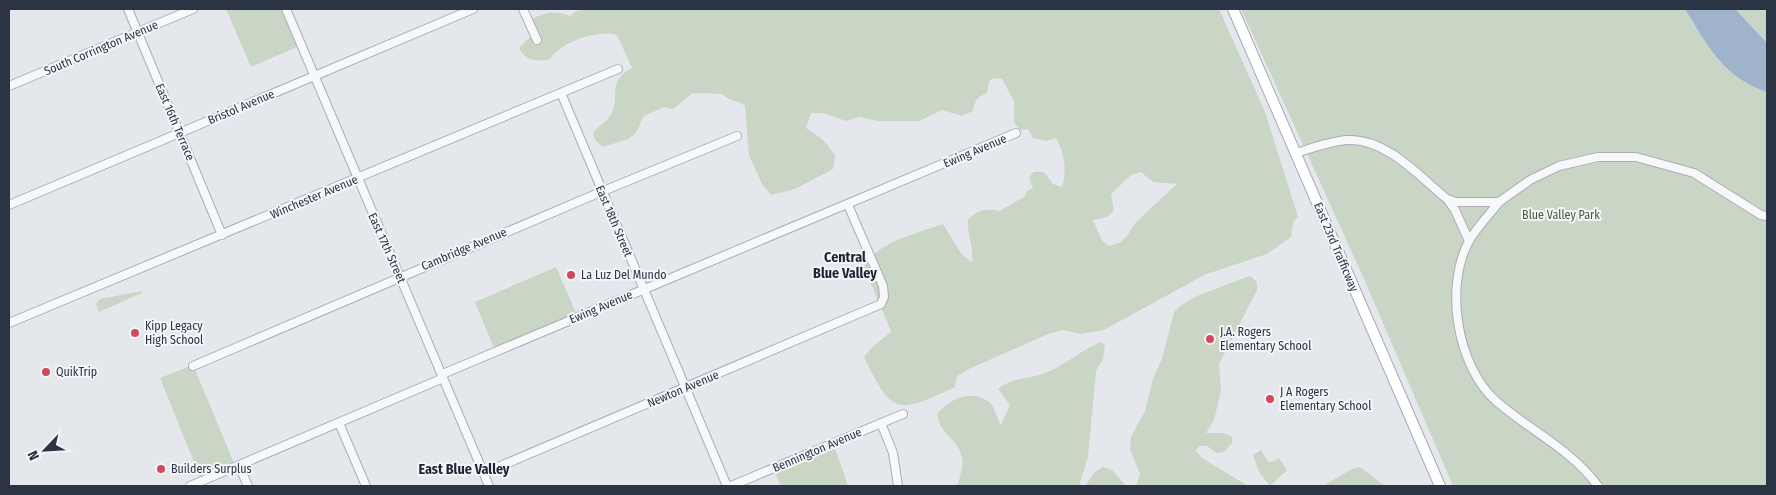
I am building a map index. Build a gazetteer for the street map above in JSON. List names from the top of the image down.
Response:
{
  "streets": {
    "main road": ["East 23rd Trafficway"],
    "street": [
      "South Corrington Avenue",
      "Bristol Avenue",
      "East 16th Terrace",
      "Ewing Avenue",
      "Winchester Avenue",
      "East 18th Street",
      "East 17th Street",
      "Cambridge Avenue",
      "Newton Avenue",
      "Bennington Avenue"
    ]
  },
  "crossings": [
    ["South Corrington Avenue", "East 16th Terrace"],
    ["Bristol Avenue", "East 16th Terrace"],
    ["Bristol Avenue", "East 17th Street"],
    ["East 16th Terrace", "Winchester Avenue"],
    ["Ewing Avenue", "East 18th Street"],
    ["Ewing Avenue", "East 17th Street"],
    ["Ewing Avenue", "Newton Avenue"],
    ["Winchester Avenue", "East 18th Street"],
    ["Winchester Avenue", "East 17th Street"],
    ["East 18th Street", "Cambridge Avenue"],
    ["East 18th Street", "Newton Avenue"],
    ["East 17th Street", "Cambridge Avenue"],
    ["East 17th Street", "Newton Avenue"]
  ],
  "districts": ["Central Blue Valley", "East Blue Valley"],
  "parks": ["Blue Valley Park"],
  "places": [
    "La Luz Del Mundo",
    "Kipp Legacy High School",
    "J.A. Rogers Elementary School",
    "QuikTrip",
    "J A Rogers Elementary School",
    "Builders Surplus"
  ],
  "north": "bottom left"
}
